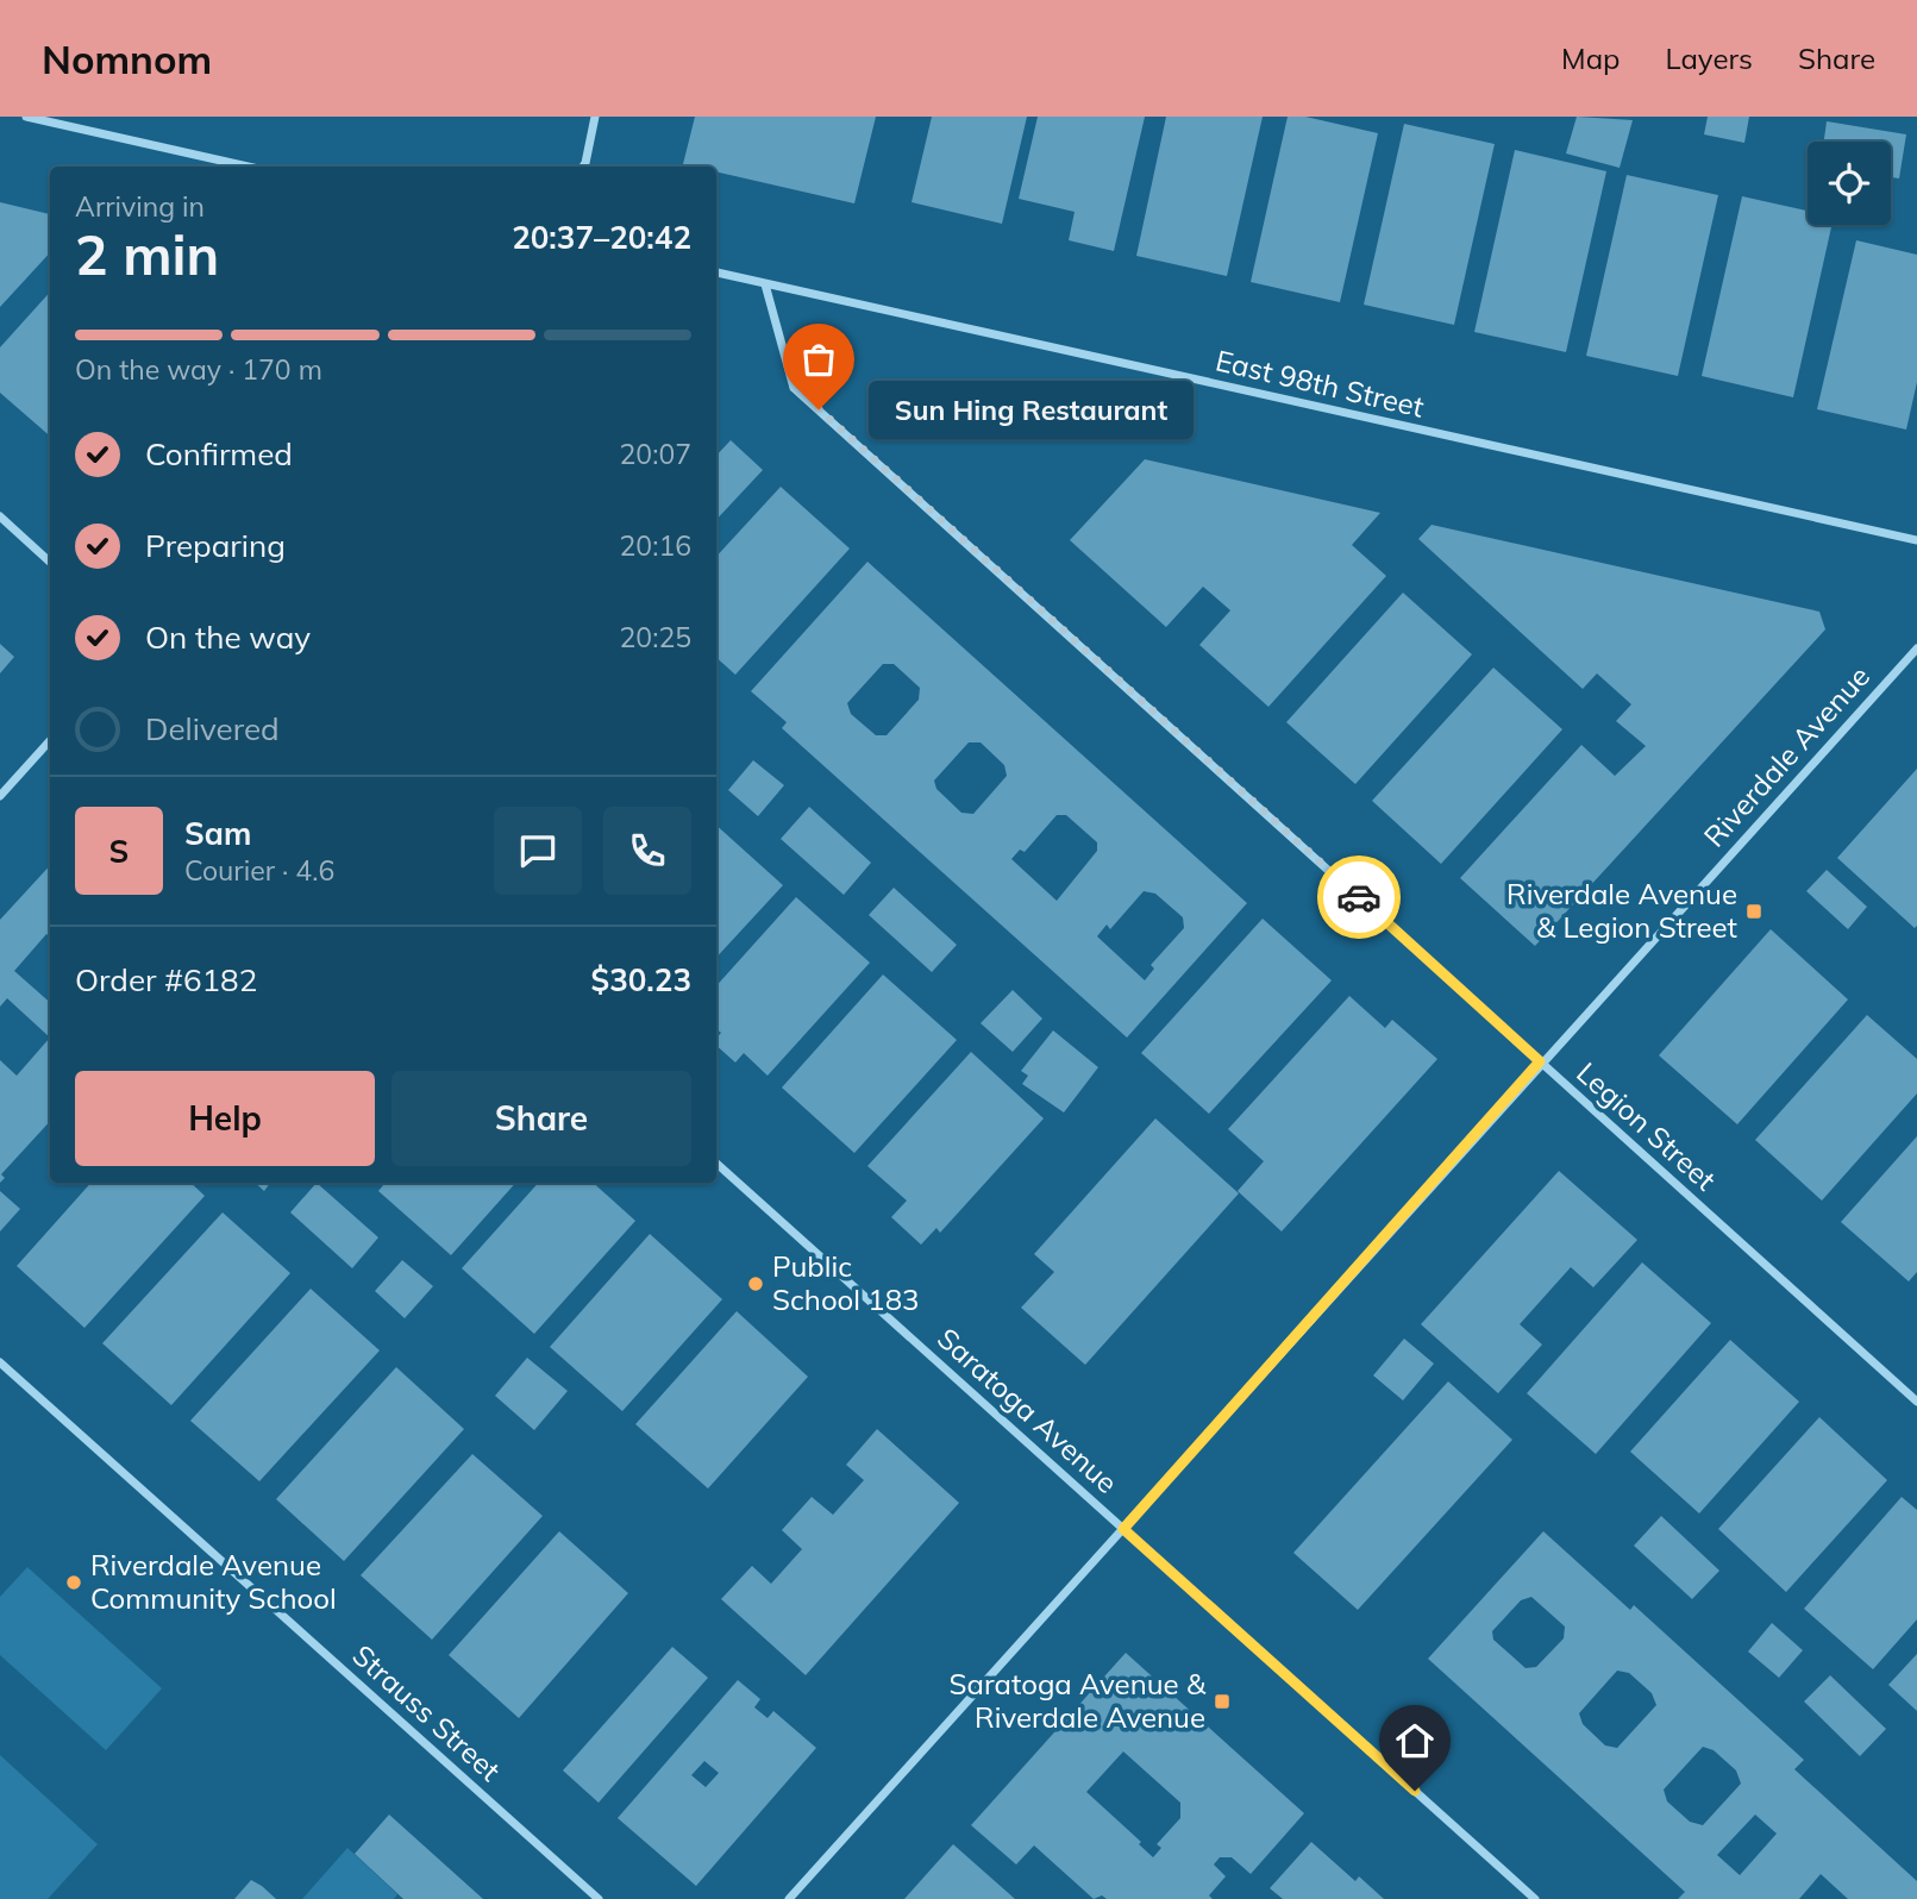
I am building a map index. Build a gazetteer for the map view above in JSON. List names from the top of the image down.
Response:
{
  "streets": {
    "street": [
      "East 98th Street",
      "Riverdale Avenue",
      "Legion Street",
      "Saratoga Avenue",
      "Strauss Street"
    ]
  },
  "crossings": [
    ["East 98th Street", "Legion Street"],
    ["Riverdale Avenue", "Legion Street"],
    ["Riverdale Avenue", "Saratoga Avenue"]
  ],
  "places": {
    "other": ["Sun Hing Restaurant", "Public School 183", "Riverdale Avenue Community School"],
    "transit": ["Riverdale Avenue & Legion Street", "Saratoga Avenue & Riverdale Avenue"]
  },
  "page": {
    "header": "Nomnom",
    "nav": ["Map", "Layers", "Share"],
    "heading": ["2 min", "Arriving in", "20:37–20:42"],
    "panel": [
      "Sam",
      "Courier · 4.6",
      "Order #6182",
      "$30.23"
    ],
    "bar": "On the way · 170 m",
    "bubble": "Sun Hing Restaurant",
    "list": [
      ["Confirmed", "20:07"],
      ["Preparing", "20:16"],
      ["On the way", "20:25"],
      "Delivered"
    ],
    "round": "S",
    "buttons": ["Help", "Share"]
  }
}
